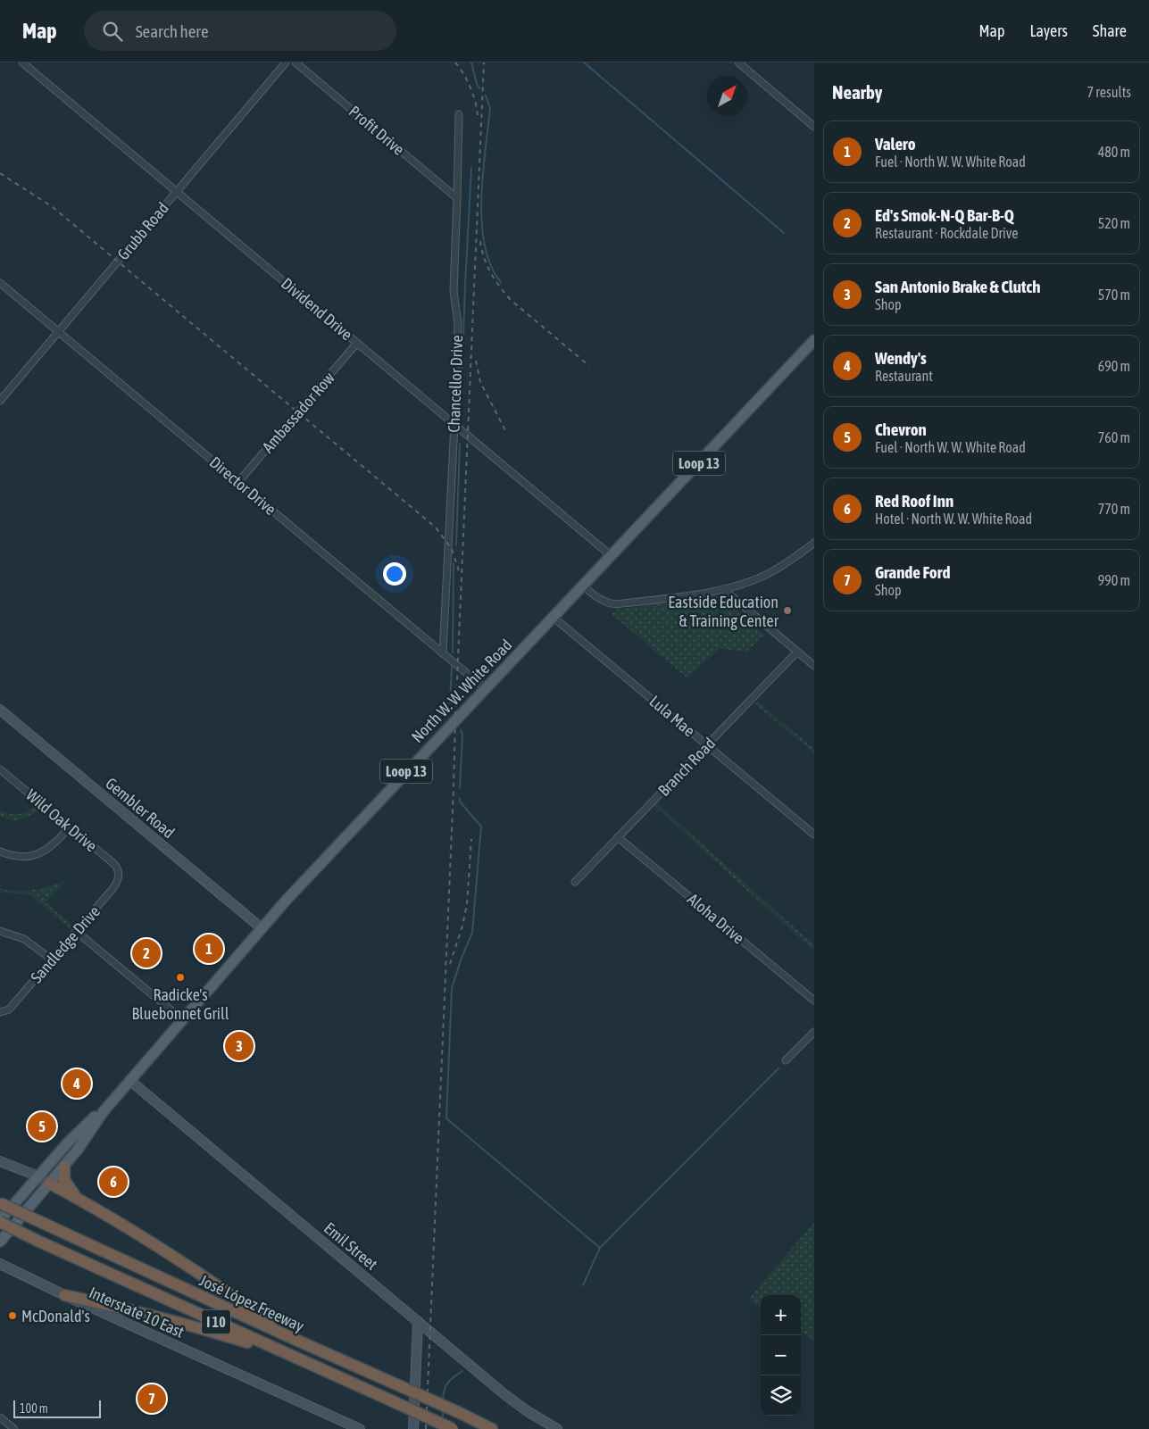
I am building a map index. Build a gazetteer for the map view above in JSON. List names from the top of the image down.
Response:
{
  "streets": {
    "highway": ["José López Freeway", "I 10"],
    "main road": [
      "Loop 13",
      "North W. W. White Road",
      "Gembler Road",
      "Emil Street",
      "Interstate 10 East"
    ],
    "street": [
      "Profit Drive",
      "Grubb Road",
      "Dividend Drive",
      "Chancellor Drive",
      "Ambassador Row",
      "Director Drive",
      "Lula Mae",
      "Branch Road",
      "Wild Oak Drive",
      "Aloha Drive",
      "Sandledge Drive"
    ]
  },
  "crossings": [
    ["Profit Drive", "Chancellor Drive"],
    ["Grubb Road", "Dividend Drive"],
    ["Grubb Road", "Director Drive"],
    ["Dividend Drive", "Chancellor Drive"],
    ["Dividend Drive", "Ambassador Row"],
    ["Dividend Drive", "North W. W. White Road"],
    ["Chancellor Drive", "Director Drive"],
    ["Ambassador Row", "Director Drive"],
    ["Loop 13", "North W. W. White Road"],
    ["Loop 13", "José López Freeway"],
    ["Director Drive", "North W. W. White Road"],
    ["North W. W. White Road", "Lula Mae"],
    ["North W. W. White Road", "Gembler Road"],
    ["North W. W. White Road", "Emil Street"],
    ["Lula Mae", "Branch Road"],
    ["Branch Road", "Aloha Drive"],
    ["Wild Oak Drive", "Sandledge Drive"]
  ],
  "places": ["Eastside Education & Training Center", "Radicke's Bluebonnet Grill", "McDonald's"],
  "scale_bar": "100 m",
  "north": "top right",
  "page": {
    "header": "Map",
    "search": "Search here",
    "nav": ["Map", "Layers", "Share"],
    "heading": ["Nearby", "7 results"],
    "list": [
      {
        "mark": "1",
        "name": "Valero",
        "note": "Fuel · North W. W. White Road",
        "value": "480 m"
      },
      {
        "mark": "2",
        "name": "Ed's Smok-N-Q Bar-B-Q",
        "note": "Restaurant · Rockdale Drive",
        "value": "520 m"
      },
      {
        "mark": "3",
        "name": "San Antonio Brake & Clutch",
        "note": "Shop",
        "value": "570 m"
      },
      {
        "mark": "4",
        "name": "Wendy's",
        "note": "Restaurant",
        "value": "690 m"
      },
      {
        "mark": "5",
        "name": "Chevron",
        "note": "Fuel · North W. W. White Road",
        "value": "760 m"
      },
      {
        "mark": "6",
        "name": "Red Roof Inn",
        "note": "Hotel · North W. W. White Road",
        "value": "770 m"
      },
      {
        "mark": "7",
        "name": "Grande Ford",
        "note": "Shop",
        "value": "990 m"
      }
    ],
    "pins": [
      "1",
      "2",
      "3",
      "4",
      "5",
      "6",
      "7"
    ],
    "map_buttons": ["+", "−"],
    "scale": "100 m"
  }
}
